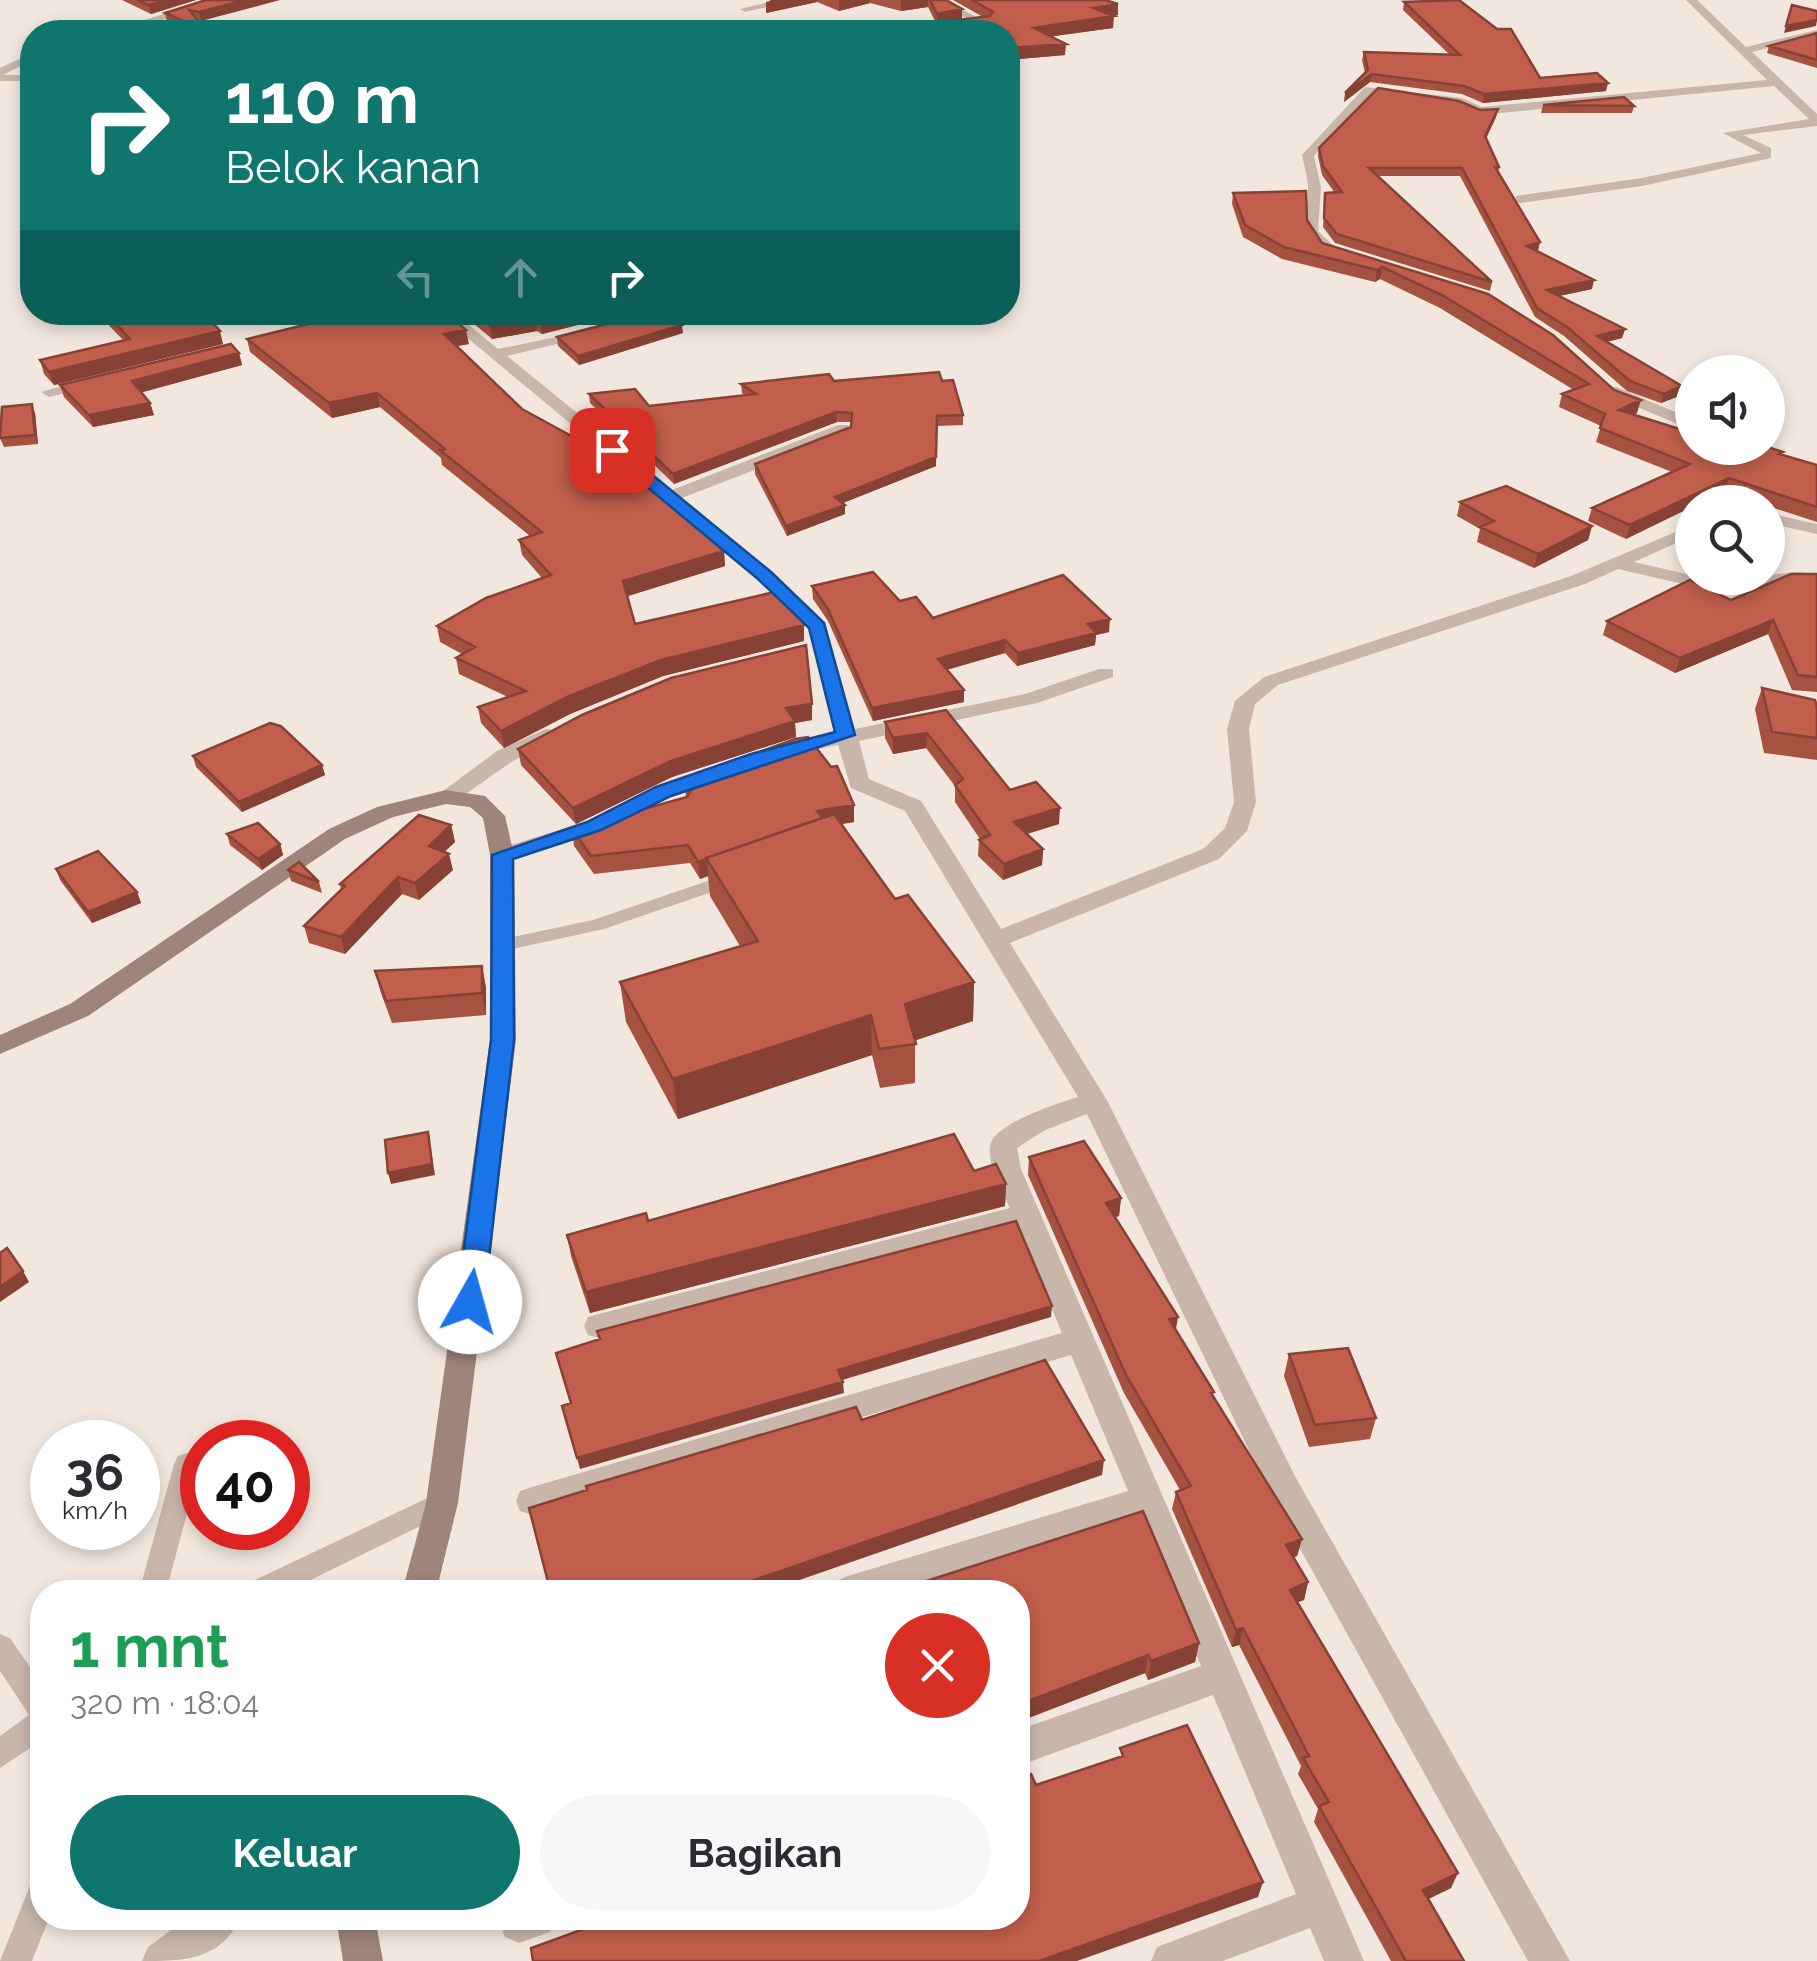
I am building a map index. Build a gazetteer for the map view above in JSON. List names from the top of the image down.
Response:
{
  "page": {
    "turn": ["110 m", "Belok kanan"],
    "speed": "36 km/h",
    "limit": "40",
    "heading": ["1 mnt", "320 m · 18:04"],
    "buttons": ["Keluar", "Bagikan"]
  }
}
